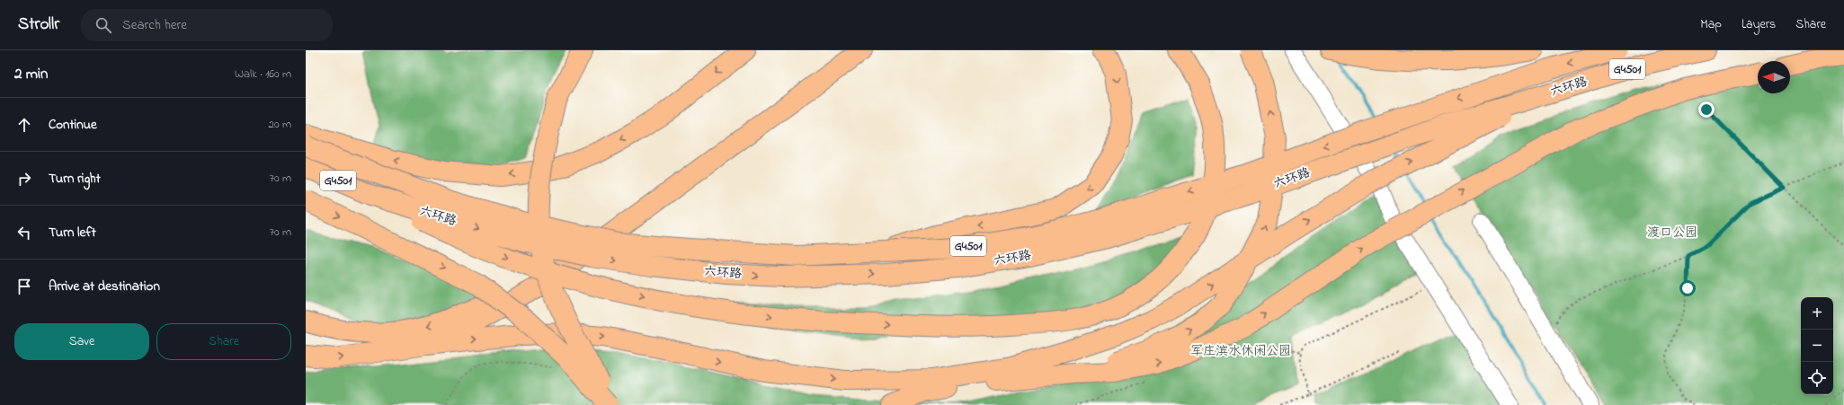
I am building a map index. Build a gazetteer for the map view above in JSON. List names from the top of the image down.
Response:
{
  "streets": {
    "highway": ["G4501", "六环路"]
  },
  "parks": ["渡口公园", "军庄滨水休闲公园"],
  "north": "left",
  "page": {
    "header": "Strollr",
    "search": "Search here",
    "nav": ["Map", "Layers", "Share"],
    "heading": ["2 min", "Walk · 160 m"],
    "list": [
      ["Continue", "20 m"],
      ["Turn right", "70 m"],
      ["Turn left", "70 m"],
      "Arrive at destination"
    ],
    "map_buttons": ["+", "−"],
    "buttons": ["Save", "Share"]
  }
}
